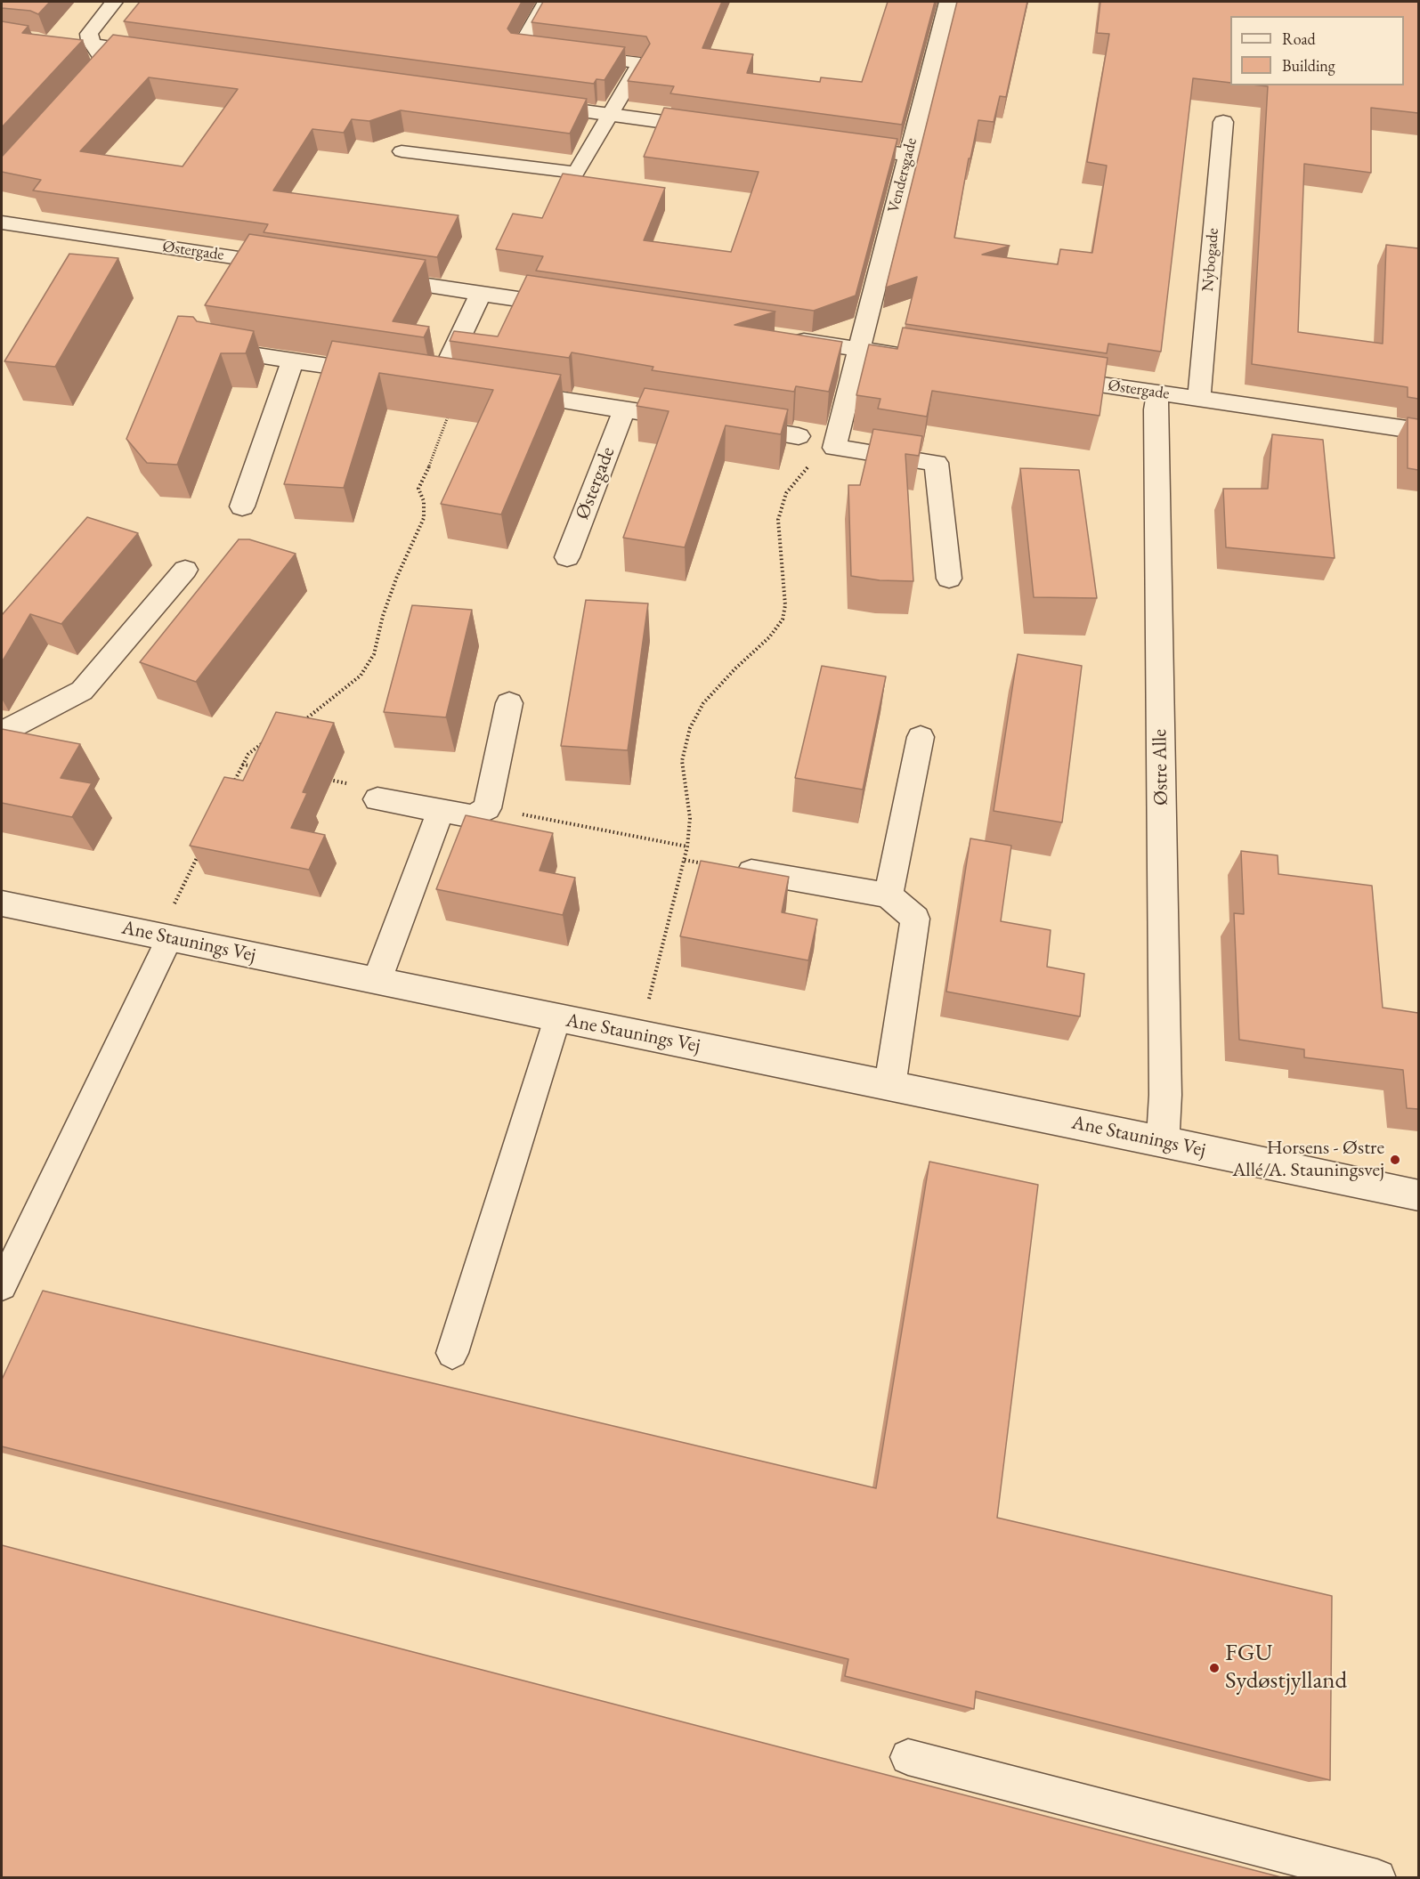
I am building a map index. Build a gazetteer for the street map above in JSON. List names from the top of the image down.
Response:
{
  "streets": {
    "street": [
      "Vendersgade",
      "Østergade",
      "Nybogade",
      "Østre Alle",
      "Ane Staunings Vej"
    ]
  },
  "crossings": [
    ["Østergade", "Nybogade"],
    ["Østergade", "Østre Alle"],
    ["Østre Alle", "Ane Staunings Vej"]
  ],
  "places": ["Horsens - Østre Allé/A. Stauningsvej", "FGU Sydøstjylland"],
  "legend": ["Road", "Building"]
}
